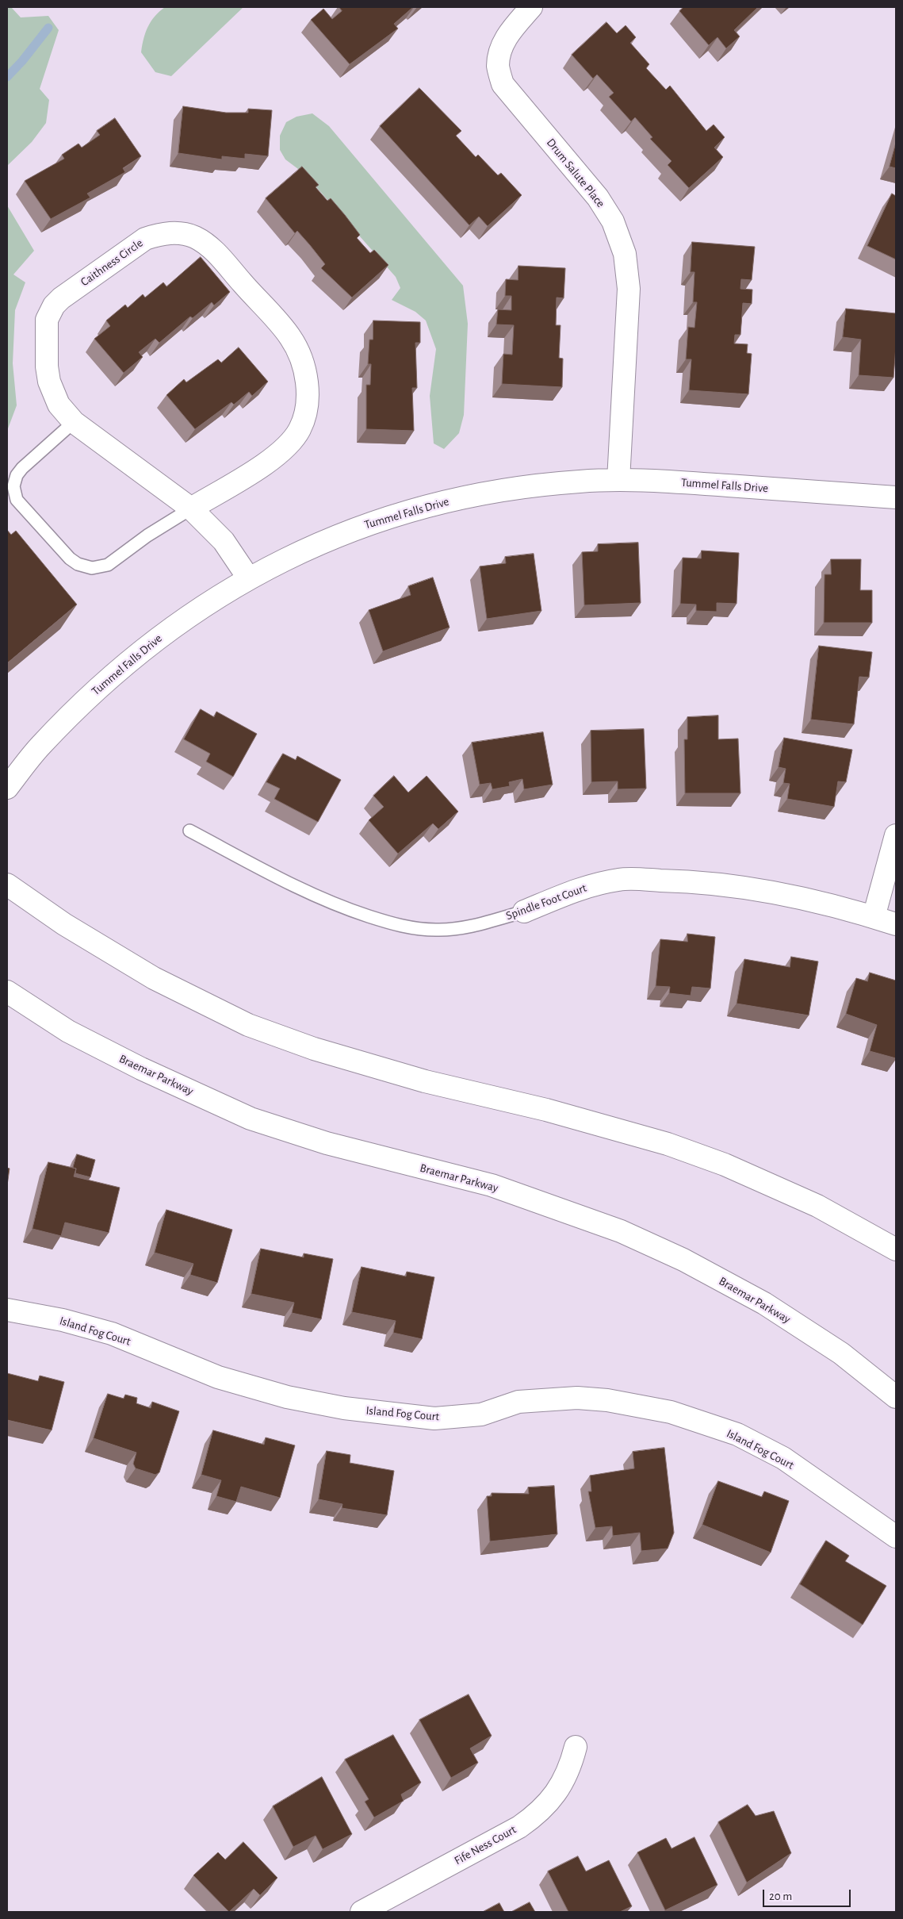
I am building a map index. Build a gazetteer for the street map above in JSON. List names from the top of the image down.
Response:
{
  "streets": {
    "street": [
      "Drum Salute Place",
      "Caithness Circle",
      "Tummel Falls Drive",
      "Spindle Foot Court",
      "Braemar Parkway",
      "Island Fog Court",
      "Fife Ness Court"
    ]
  },
  "crossings": [
    ["Drum Salute Place", "Tummel Falls Drive"],
    ["Caithness Circle", "Tummel Falls Drive"]
  ],
  "scale_bar": "20 m"
}
